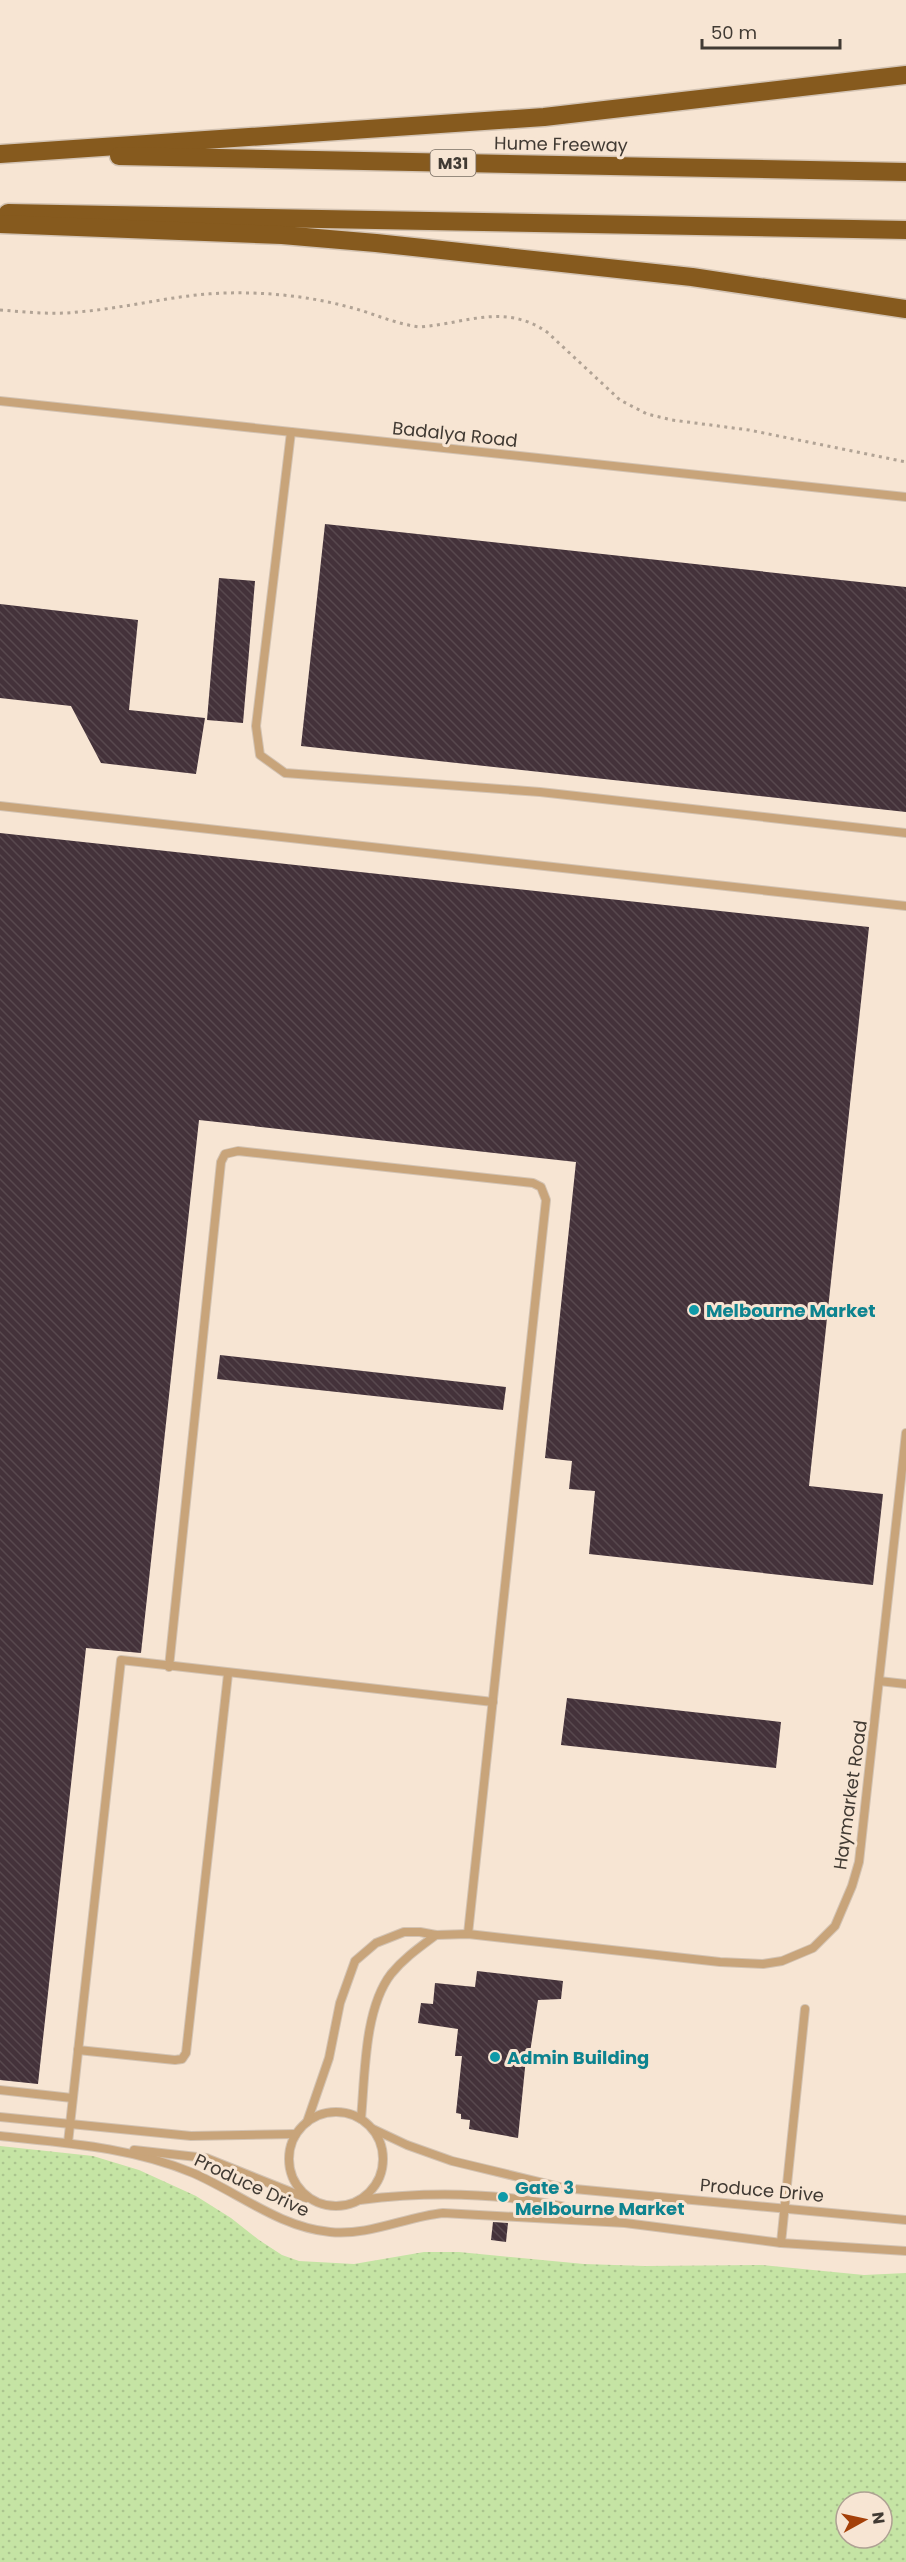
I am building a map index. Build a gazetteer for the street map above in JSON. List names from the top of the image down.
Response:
{
  "streets": {
    "highway": ["Hume Freeway", "M31"],
    "lane": ["Badalya Road", "Haymarket Road", "Produce Drive"]
  },
  "crossings": [
    ["Haymarket Road", "Produce Drive"]
  ],
  "places": ["Melbourne Market", "Admin Building", "Gate 3 Melbourne Market"],
  "scale_bar": "50 m",
  "north": "right"
}
